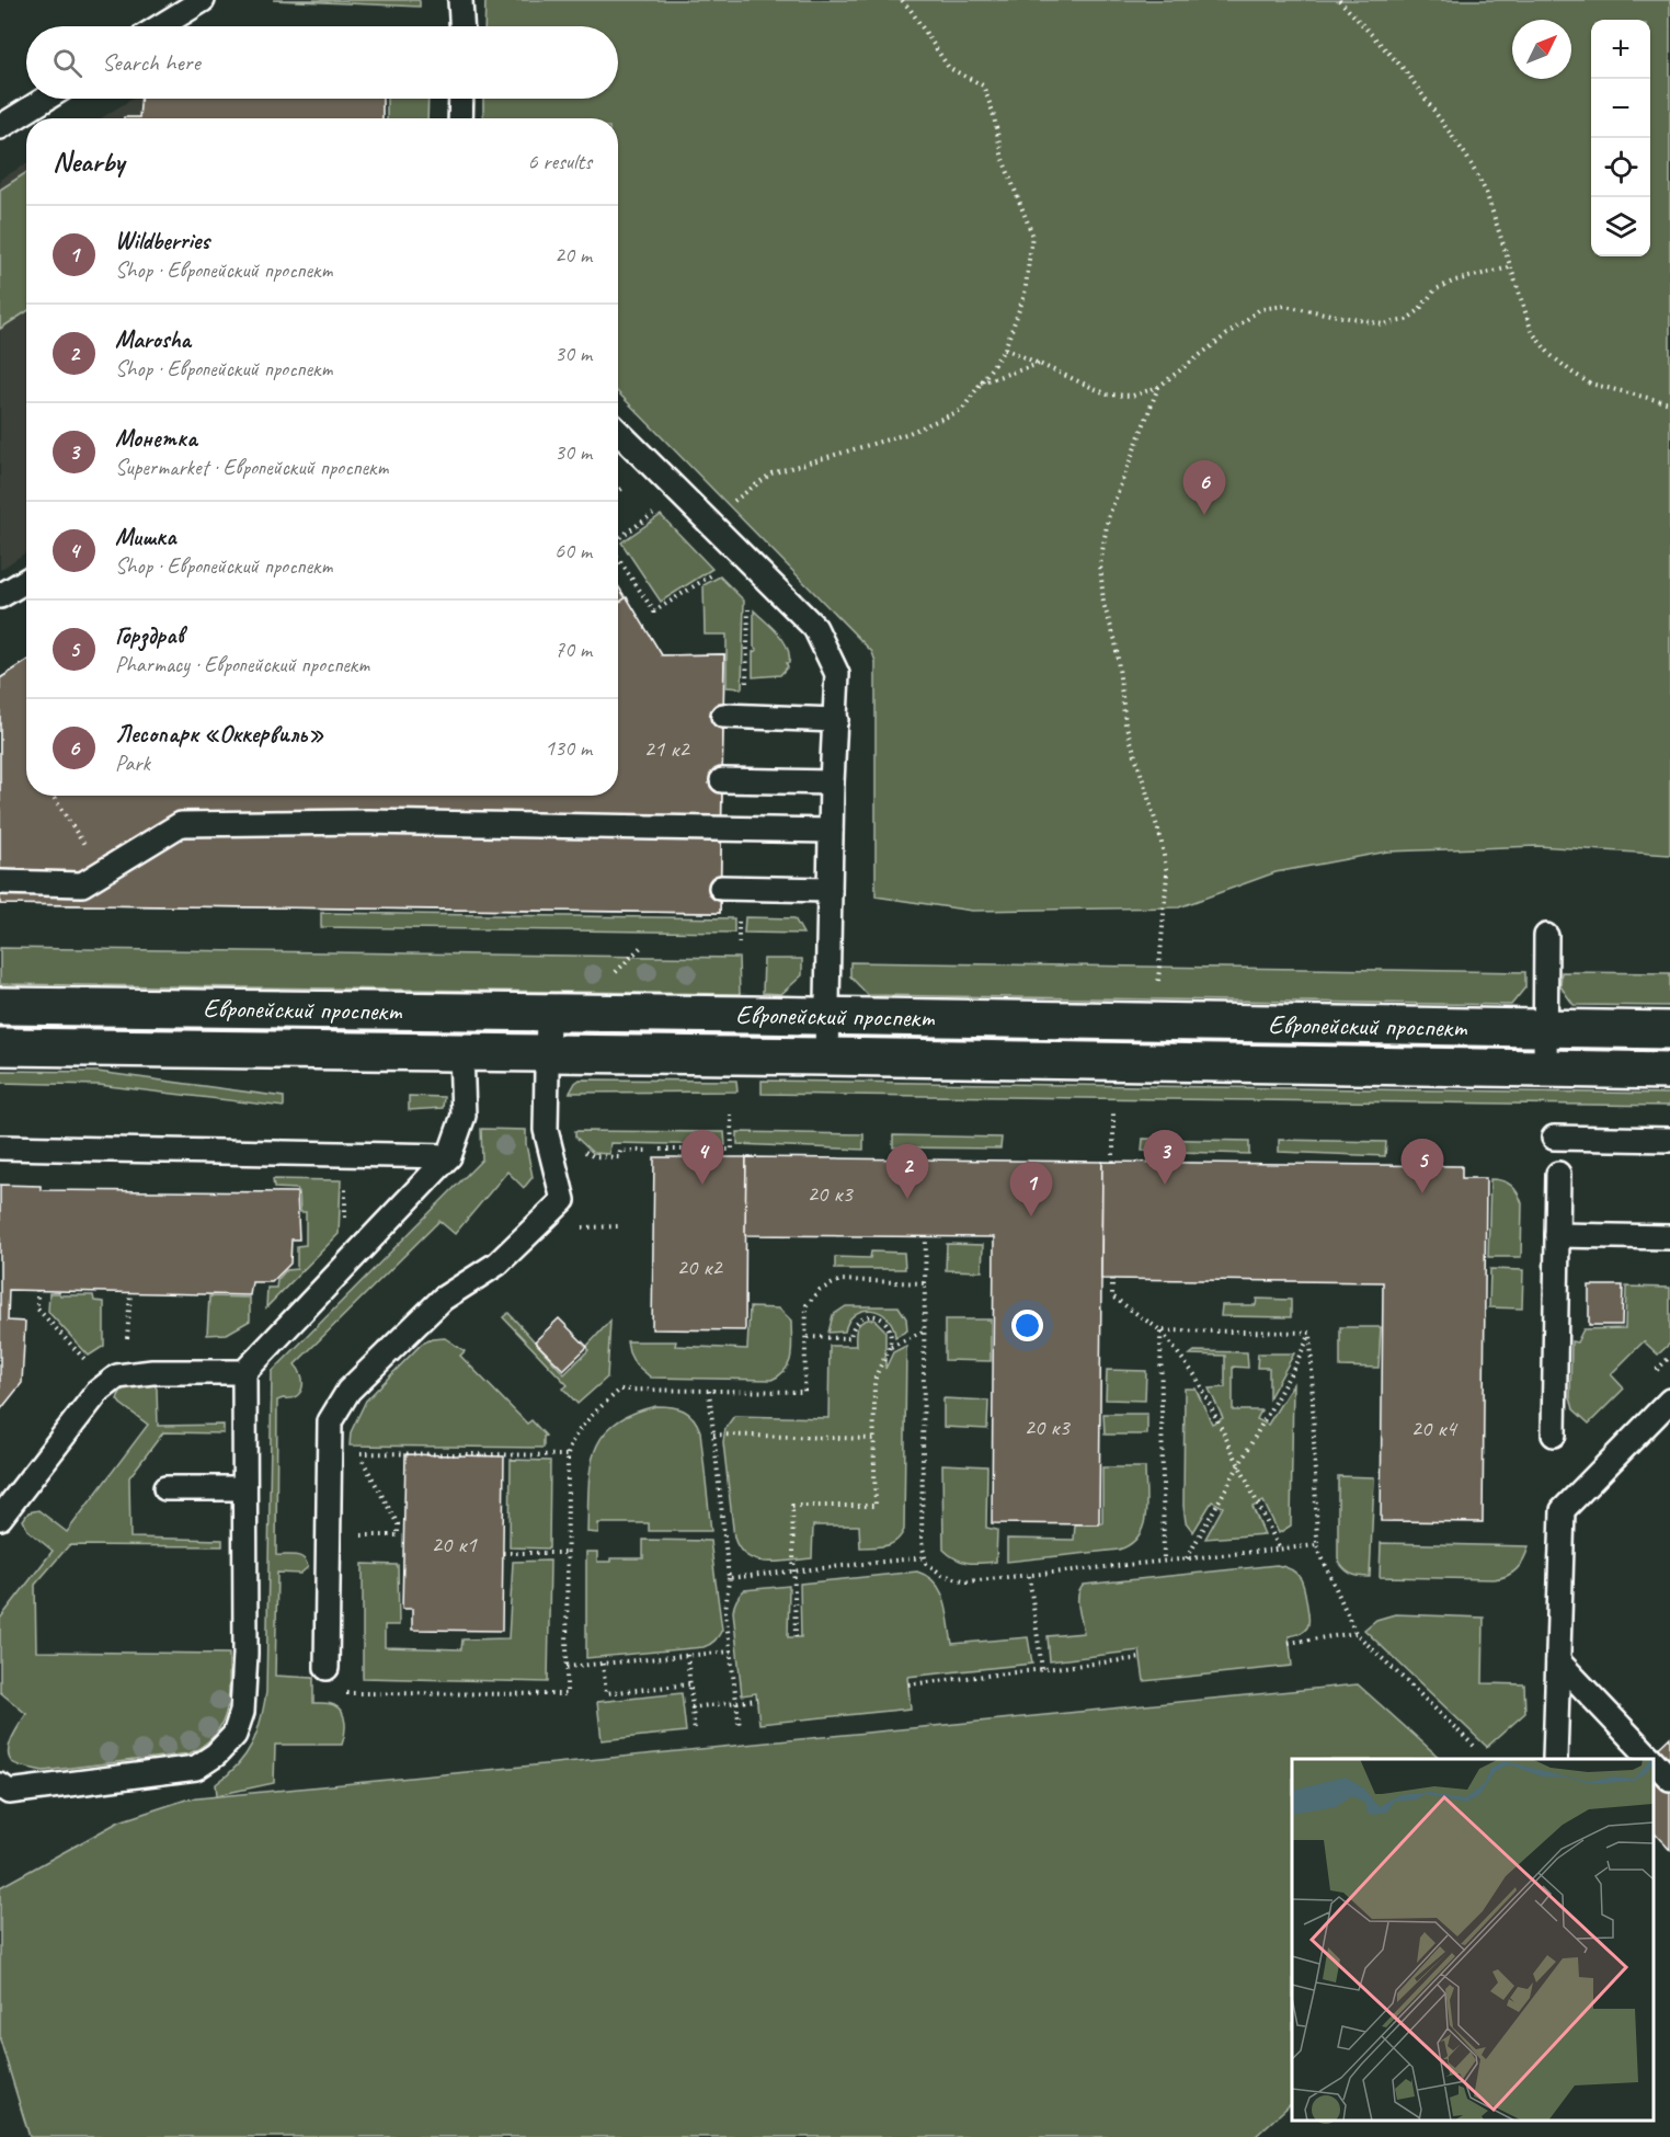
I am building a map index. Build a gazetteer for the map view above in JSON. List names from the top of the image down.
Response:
{
  "streets": {
    "street": ["Европейский проспект"]
  },
  "house_numbers": [
    "21 к2",
    "20 к3",
    "20 к2",
    "20 к3",
    "20 к4",
    "20 к1"
  ],
  "north": "top right",
  "page": {
    "map_buttons": ["+", "−"],
    "search": "Search here",
    "heading": ["Nearby", "6 results"],
    "list": [
      {
        "mark": "1",
        "name": "Wildberries",
        "note": "Shop · Европейский проспект",
        "value": "20 m"
      },
      {
        "mark": "2",
        "name": "Marosha",
        "note": "Shop · Европейский проспект",
        "value": "30 m"
      },
      {
        "mark": "3",
        "name": "Монетка",
        "note": "Supermarket · Европейский проспект",
        "value": "30 m"
      },
      {
        "mark": "4",
        "name": "Мишка",
        "note": "Shop · Европейский проспект",
        "value": "60 m"
      },
      {
        "mark": "5",
        "name": "Горздрав",
        "note": "Pharmacy · Европейский проспект",
        "value": "70 m"
      },
      {
        "mark": "6",
        "name": "Лесопарк «Оккервиль»",
        "note": "Park",
        "value": "130 m"
      }
    ],
    "pins": [
      "6",
      "3",
      "4",
      "5",
      "2",
      "1"
    ]
  }
}
